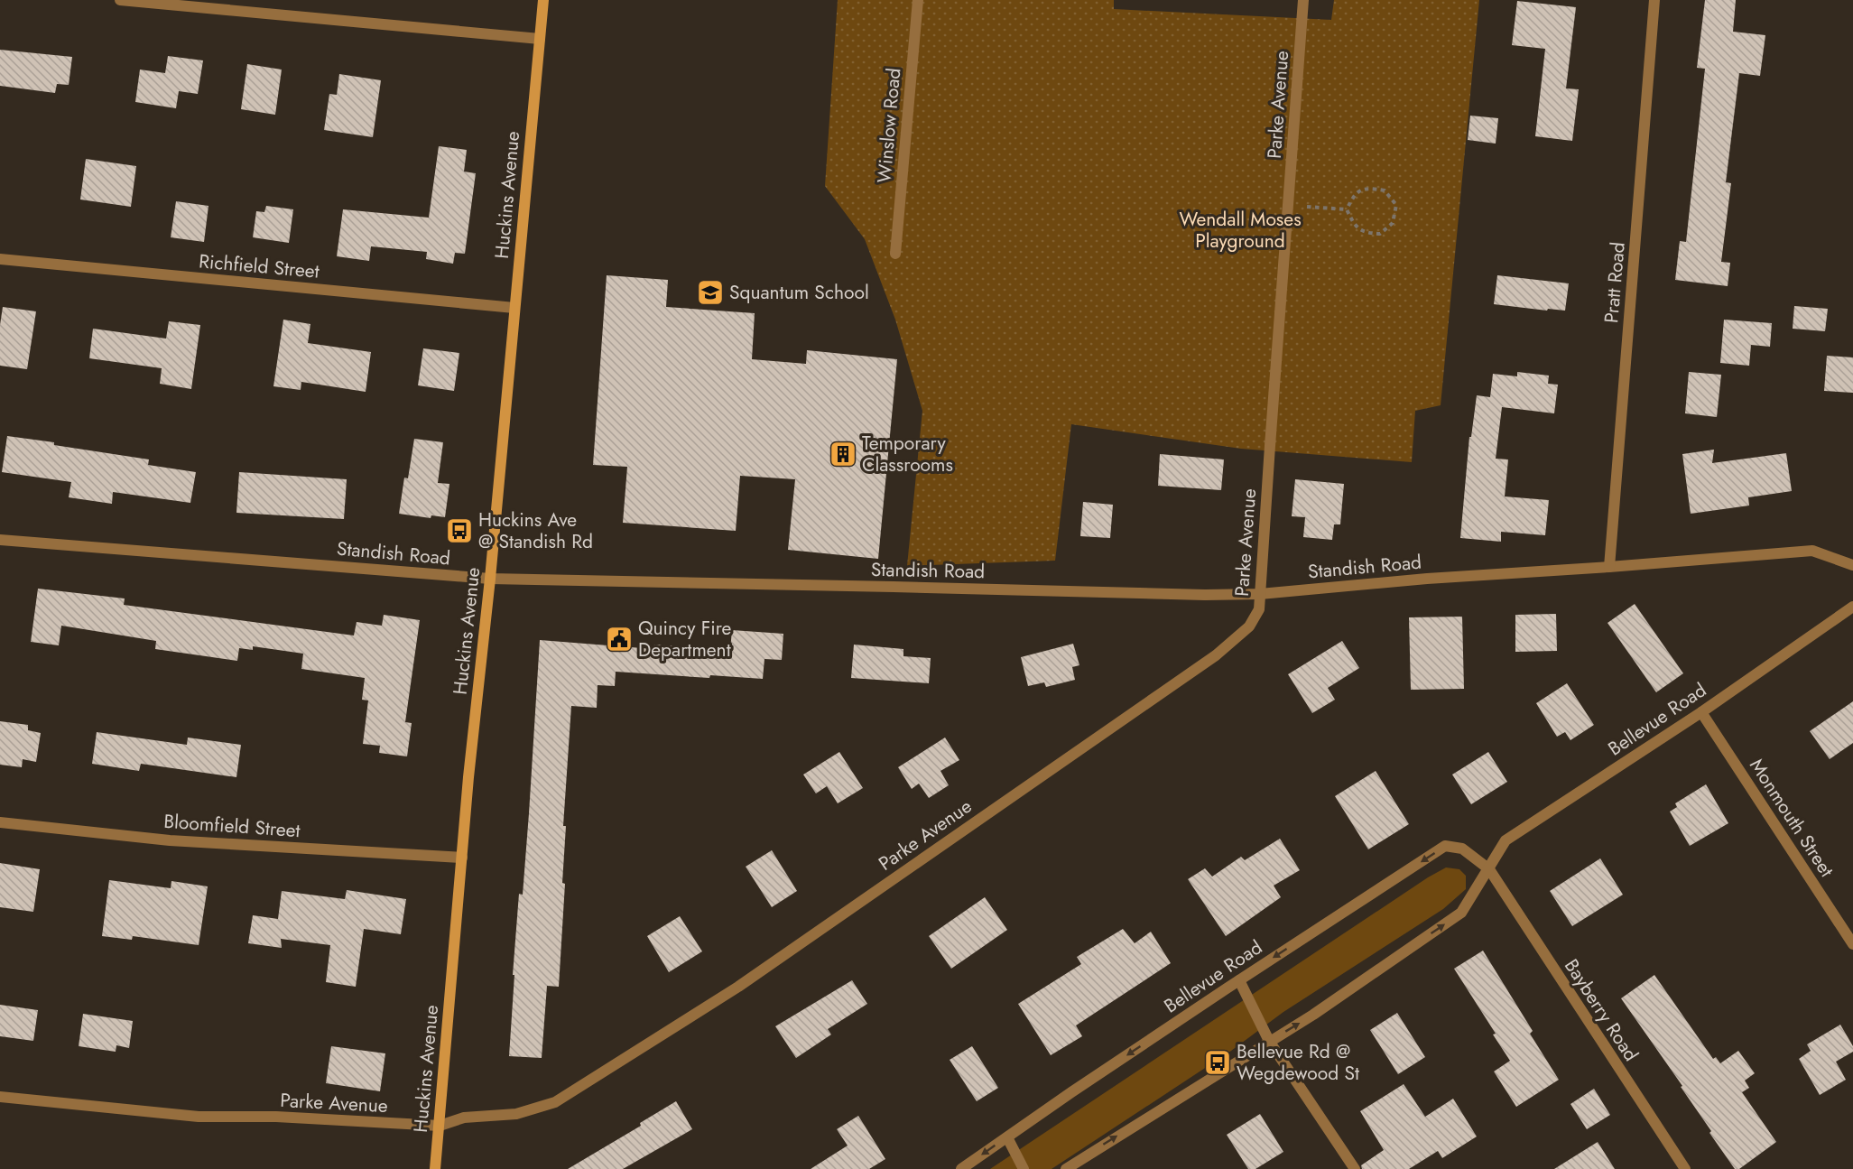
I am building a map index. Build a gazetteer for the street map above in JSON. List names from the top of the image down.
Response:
{
  "streets": {
    "street": [
      "Parke Avenue",
      "Winslow Road",
      "Huckins Avenue",
      "Richfield Street",
      "Pratt Road",
      "Standish Road",
      "Bellevue Road",
      "Monmouth Street",
      "Bloomfield Street",
      "Bayberry Road"
    ]
  },
  "crossings": [
    ["Parke Avenue", "Huckins Avenue"],
    ["Parke Avenue", "Standish Road"],
    ["Huckins Avenue", "Richfield Street"],
    ["Huckins Avenue", "Standish Road"],
    ["Huckins Avenue", "Bloomfield Street"],
    ["Pratt Road", "Standish Road"],
    ["Bellevue Road", "Monmouth Street"],
    ["Bellevue Road", "Bayberry Road"]
  ],
  "parks": ["Wendall Moses Playground"],
  "places": {
    "school or university": ["Squantum School"],
    "building": ["Temporary Classrooms"],
    "bus stop": ["Huckins Ave @ Standish Rd", "Bellevue Rd @ Wegdewood St"],
    "public building": ["Quincy Fire Department"]
  }
}
